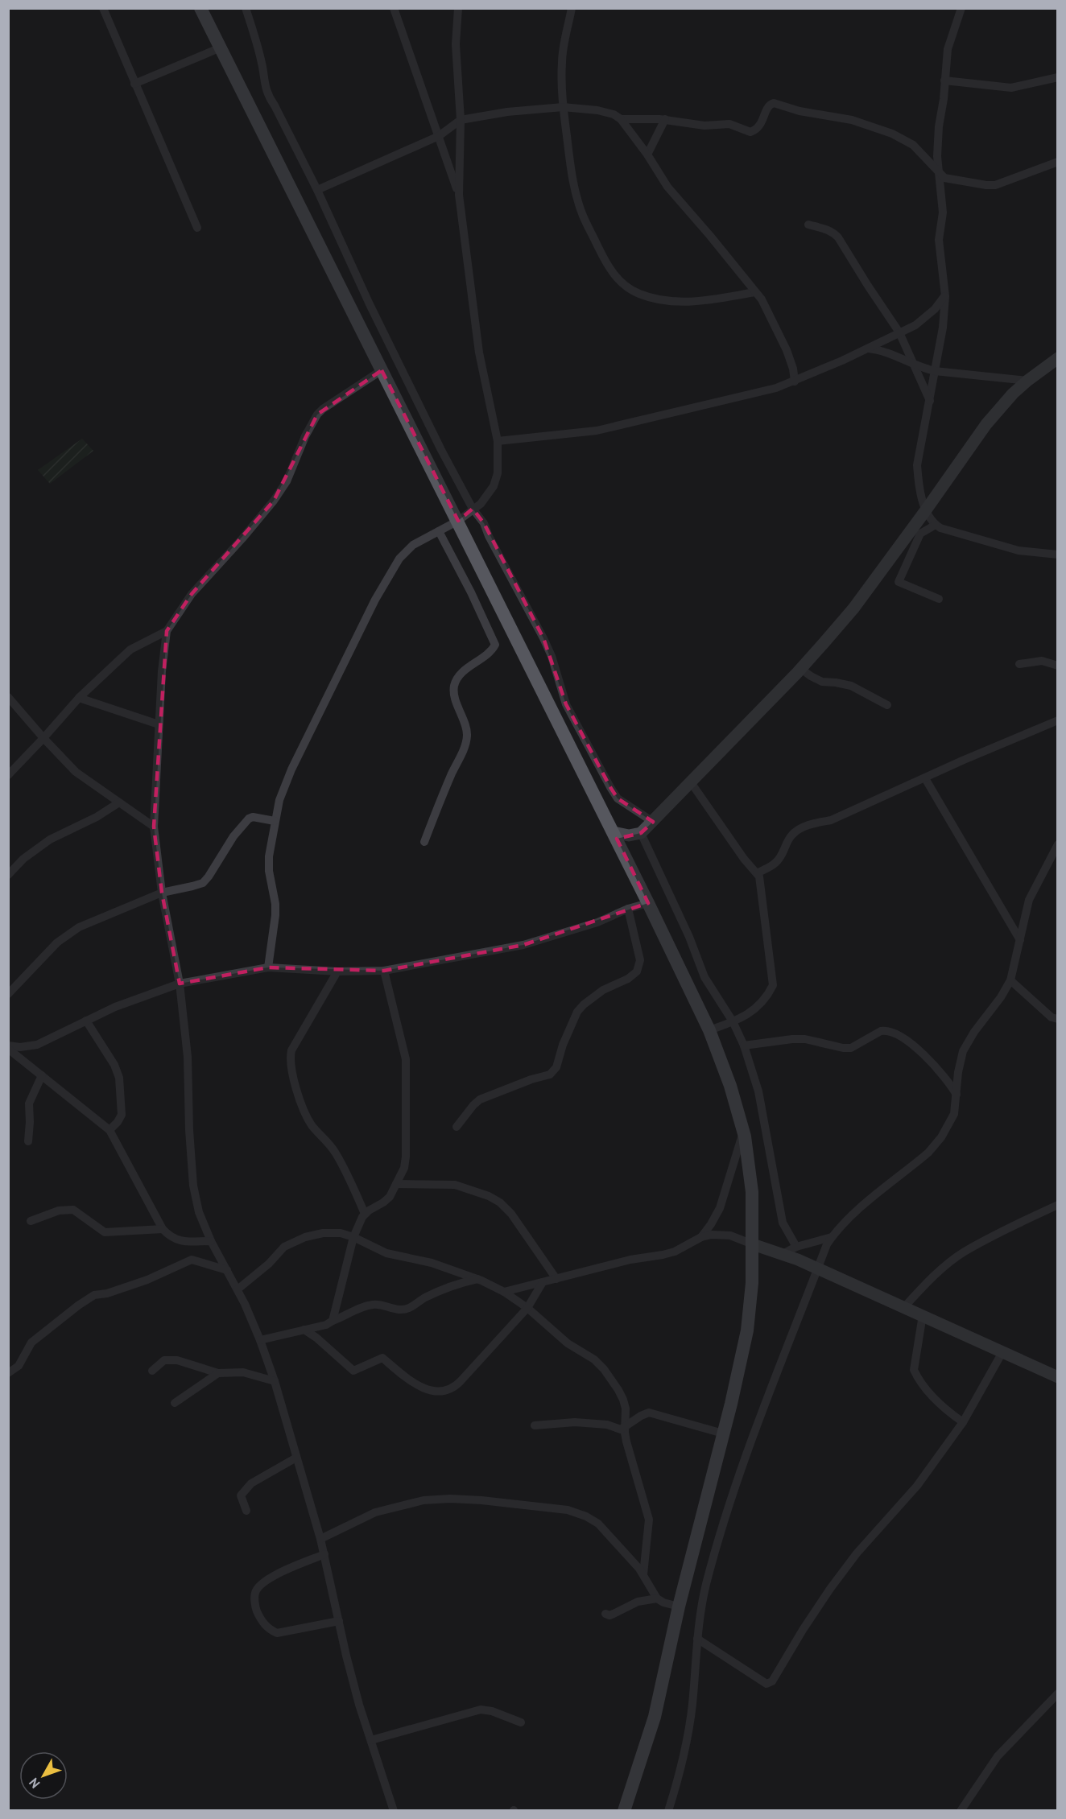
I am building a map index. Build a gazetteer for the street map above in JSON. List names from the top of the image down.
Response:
{
  "north": "bottom left"
}
